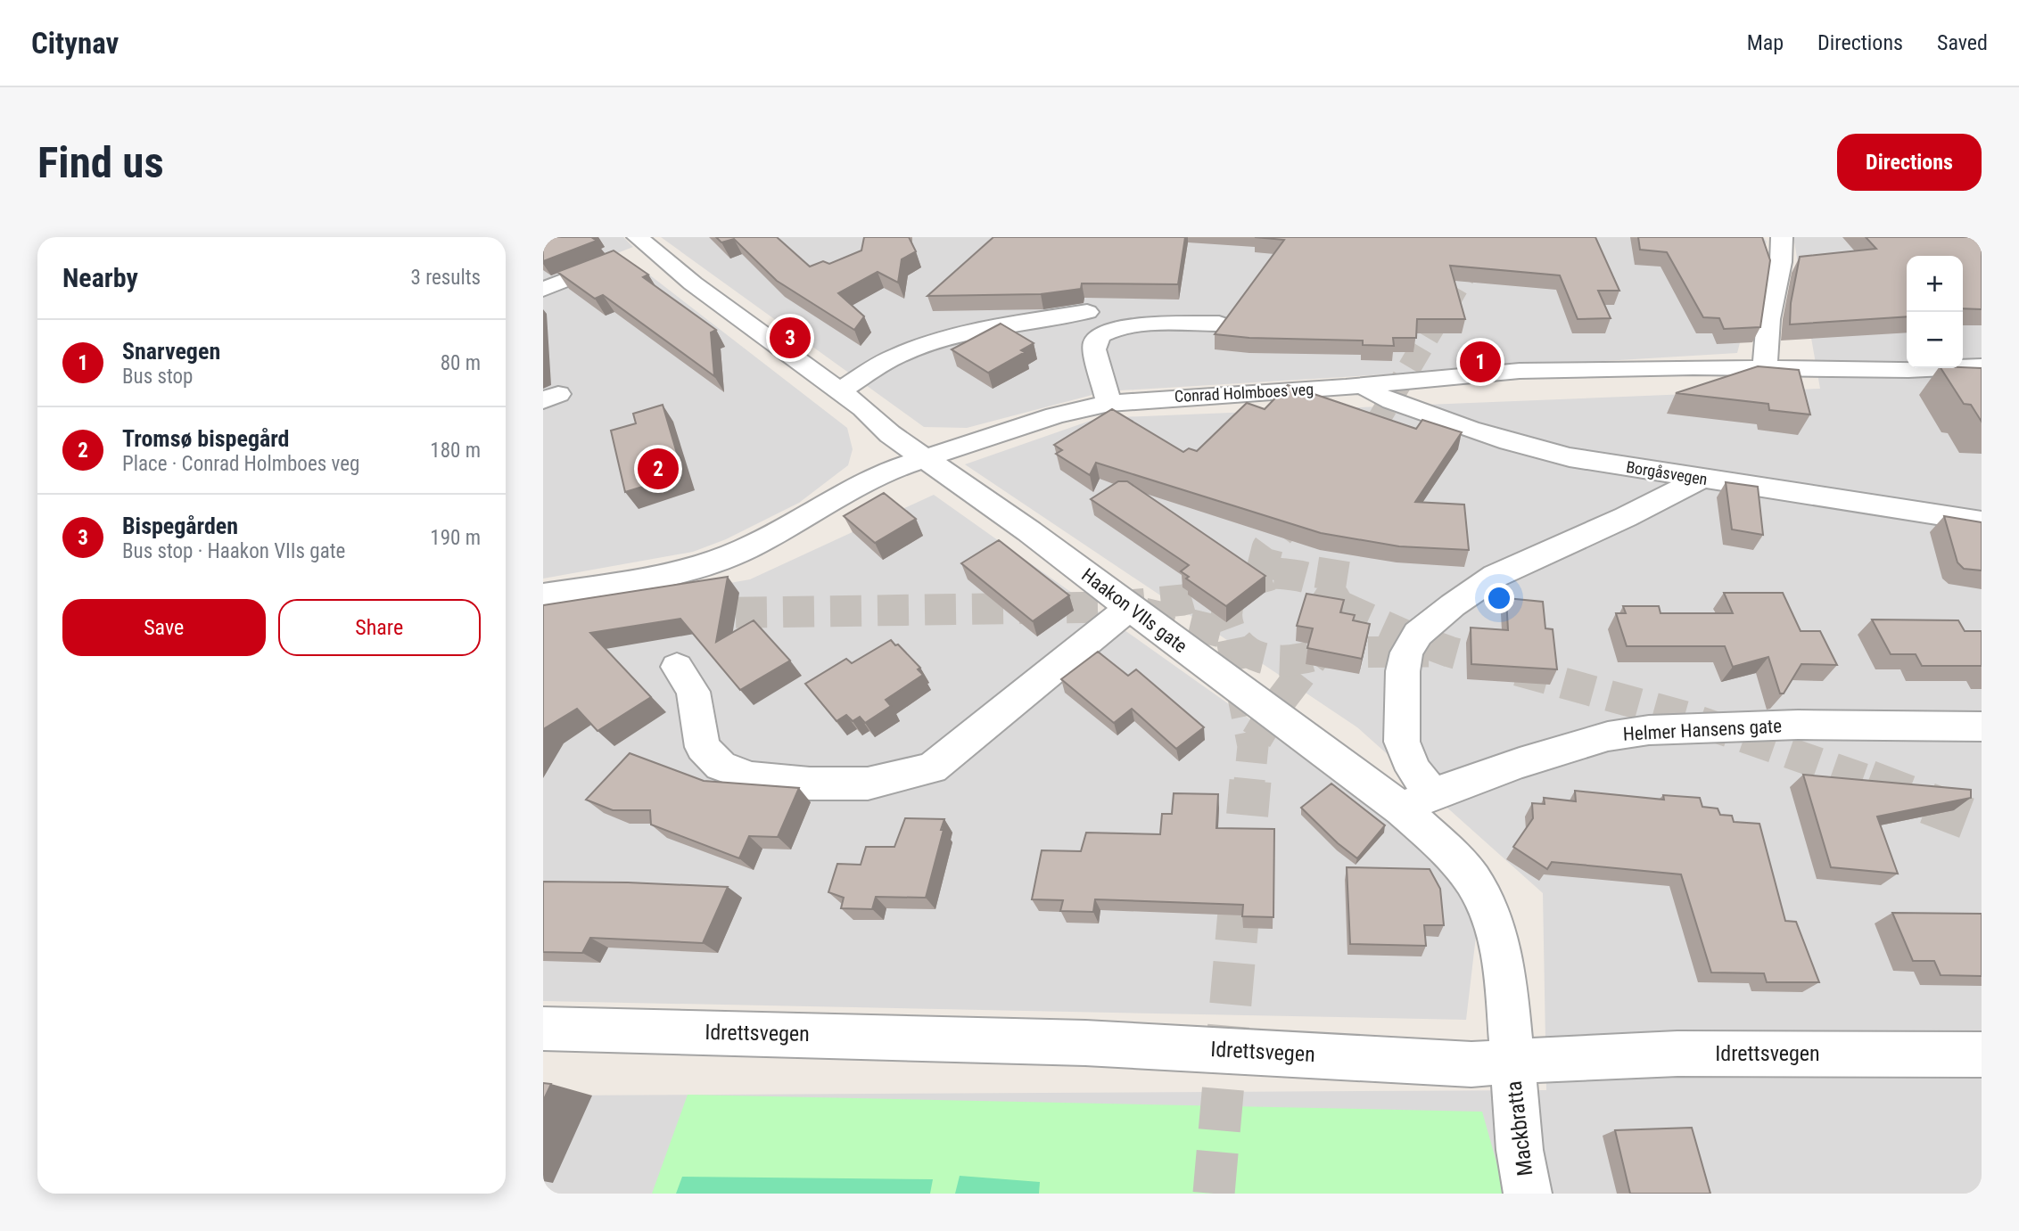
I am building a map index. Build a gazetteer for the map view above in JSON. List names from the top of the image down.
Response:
{
  "streets": {
    "street": [
      "Conrad Holmboes veg",
      "Borgåsvegen",
      "Haakon VIIs gate",
      "Helmer Hansens gate",
      "Idrettsvegen",
      "Mackbratta"
    ]
  },
  "crossings": [
    ["Conrad Holmboes veg", "Borgåsvegen"],
    ["Conrad Holmboes veg", "Haakon VIIs gate"],
    ["Haakon VIIs gate", "Helmer Hansens gate"],
    ["Haakon VIIs gate", "Idrettsvegen"],
    ["Haakon VIIs gate", "Mackbratta"],
    ["Idrettsvegen", "Mackbratta"]
  ],
  "page": {
    "header": "Citynav",
    "nav": ["Map", "Directions", "Saved"],
    "buttons": [
      "Directions",
      ["Save", "Share"]
    ],
    "title": "Find us",
    "heading": ["Nearby", "3 results"],
    "map_buttons": ["+", "−"],
    "pins": ["3", "1", "2"],
    "list": [
      {
        "mark": "1",
        "name": "Snarvegen",
        "note": "Bus stop",
        "value": "80 m"
      },
      {
        "mark": "2",
        "name": "Tromsø bispegård",
        "note": "Place · Conrad Holmboes veg",
        "value": "180 m"
      },
      {
        "mark": "3",
        "name": "Bispegården",
        "note": "Bus stop · Haakon VIIs gate",
        "value": "190 m"
      }
    ]
  }
}
